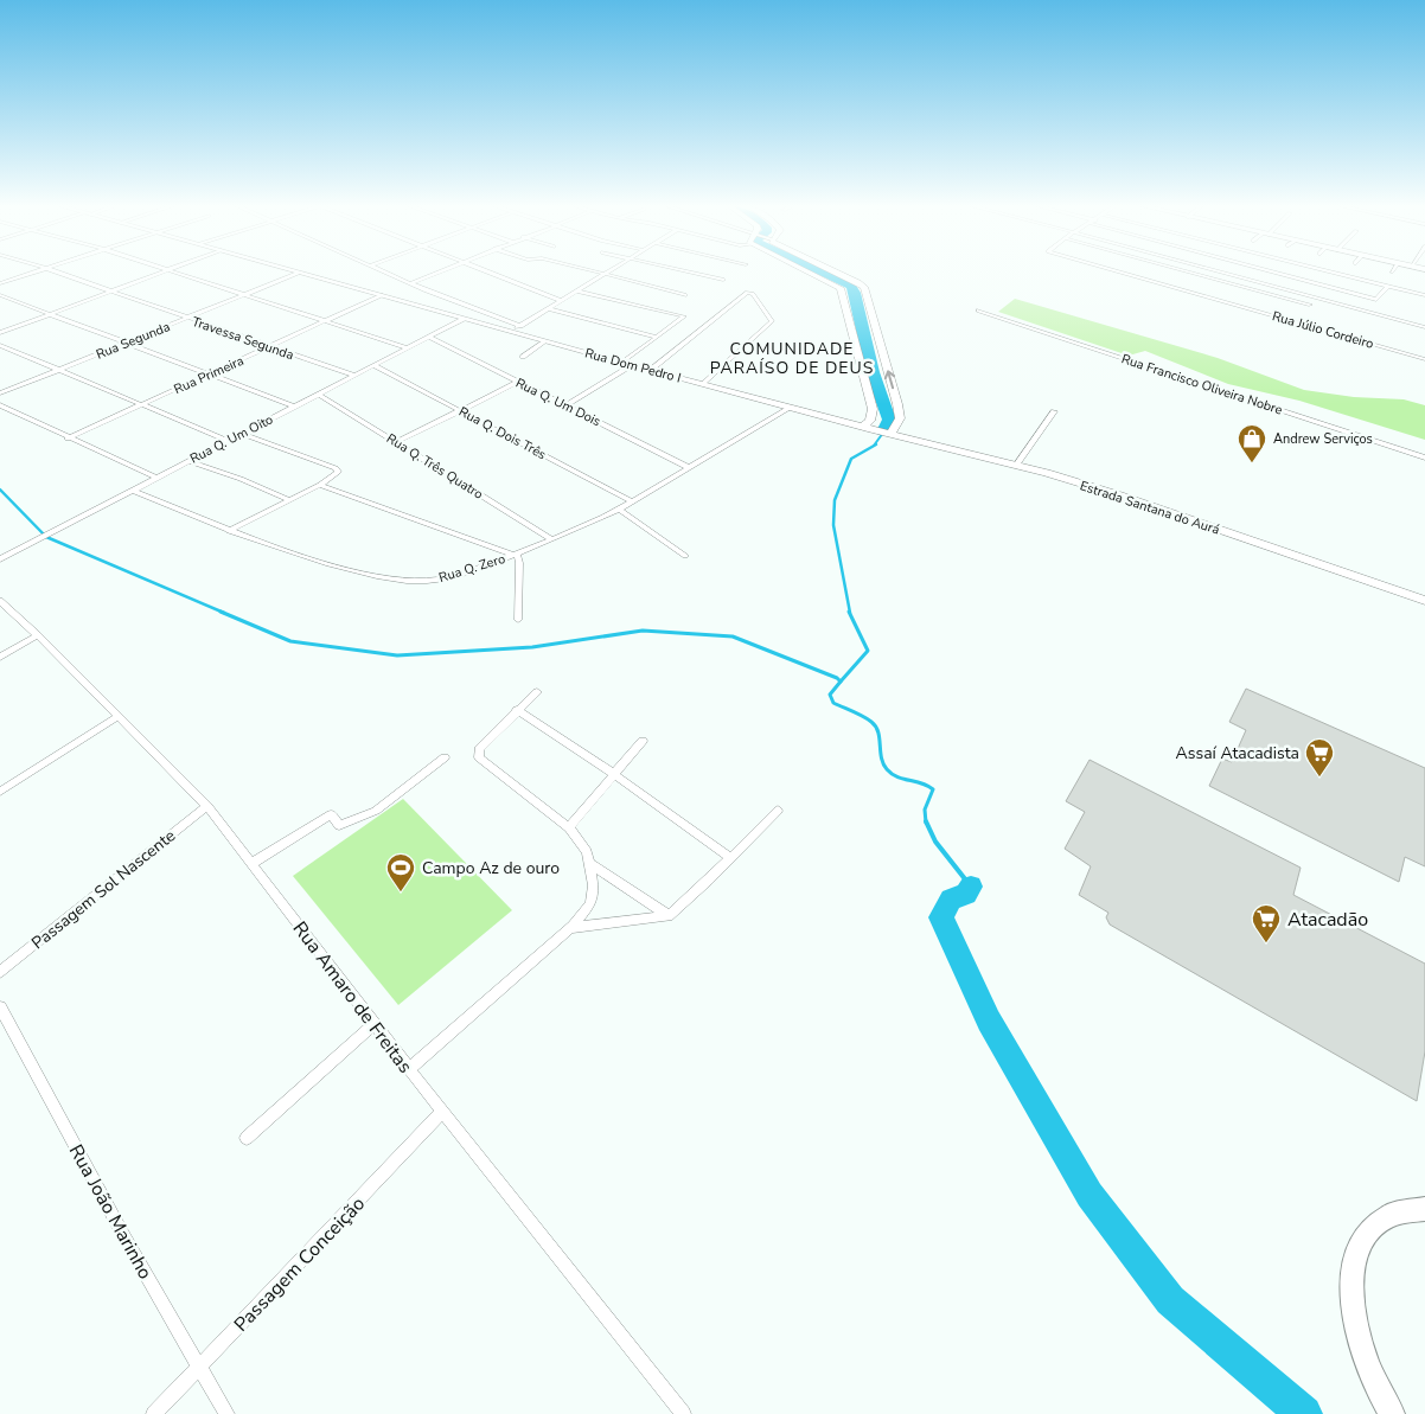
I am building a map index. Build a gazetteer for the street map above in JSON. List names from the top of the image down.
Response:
{
  "streets": {
    "street": [
      "Rua Júlio Cordeiro",
      "Travessa Segunda",
      "Rua Segunda",
      "Rua Dom Pedro I",
      "Rua Primeira",
      "Rua Francisco Oliveira Nobre",
      "Rua Q. Um Dois",
      "Rua Q. Dois Três",
      "Rua Q. Um Oito",
      "Rua Q. Três Quatro",
      "Estrada Santana do Aurá",
      "Rua Q. Zero",
      "Passagem Sol Nascente",
      "Rua Amaro de Freitas",
      "Rua João Marinho",
      "Passagem Conceição"
    ]
  },
  "crossings": [
    ["Travessa Segunda", "Rua Segunda"],
    ["Travessa Segunda", "Rua Primeira"],
    ["Travessa Segunda", "Rua Q. Um Oito"],
    ["Rua Segunda", "Rua Dom Pedro I"],
    ["Rua Dom Pedro I", "Rua Primeira"],
    ["Rua Dom Pedro I", "Rua Q. Um Oito"],
    ["Rua Dom Pedro I", "Estrada Santana do Aurá"],
    ["Rua Dom Pedro I", "Rua Q. Zero"],
    ["Rua Q. Um Dois", "Rua Q. Um Oito"],
    ["Rua Q. Um Dois", "Rua Q. Zero"],
    ["Rua Q. Dois Três", "Rua Q. Um Oito"],
    ["Rua Q. Dois Três", "Rua Q. Zero"],
    ["Rua Q. Um Oito", "Rua Q. Três Quatro"],
    ["Rua Q. Um Oito", "Rua Q. Zero"],
    ["Rua Q. Três Quatro", "Rua Q. Zero"],
    ["Passagem Sol Nascente", "Rua Amaro de Freitas"],
    ["Rua Amaro de Freitas", "Passagem Conceição"],
    ["Rua João Marinho", "Passagem Conceição"]
  ],
  "districts": ["COMUNIDADE PARAÍSO DE DEUS"],
  "places": {
    "shop": ["Andrew Serviços"],
    "supermarket": ["Assaí Atacadista", "Atacadão"],
    "sports": ["Campo Az de ouro"]
  }
}
